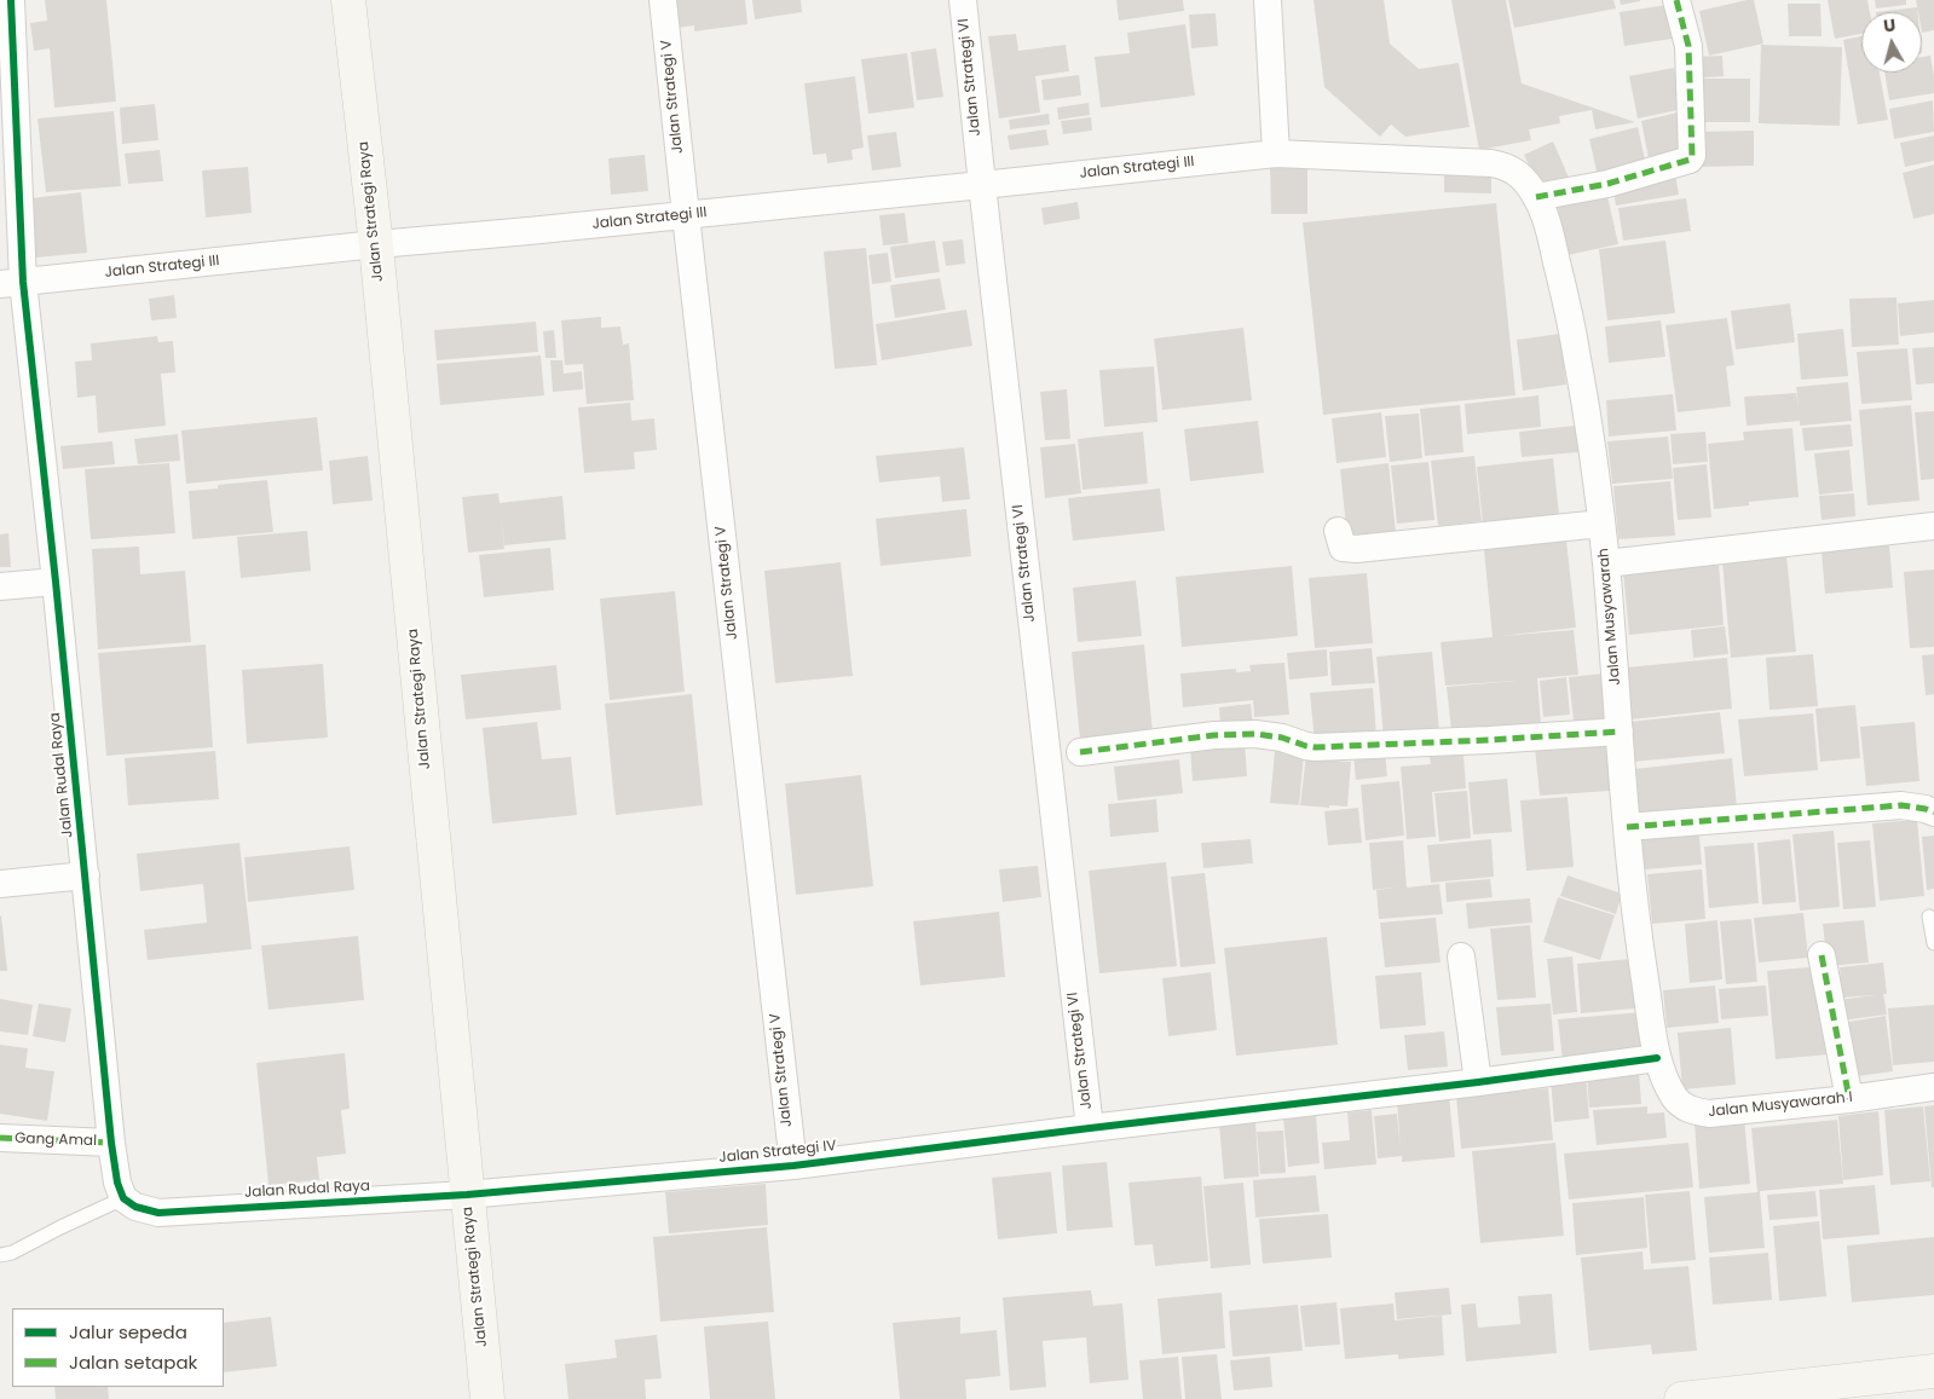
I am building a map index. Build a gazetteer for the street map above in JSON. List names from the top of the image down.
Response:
{
  "streets": {
    "street": [
      "Jalan Strategi VI",
      "Jalan Strategi V",
      "Jalan Strategi III",
      "Jalan Strategi Raya",
      "Jalan Musyawarah",
      "Jalan Rudal Raya",
      "Jalan Musyawarah I",
      "Gang Amal",
      "Jalan Strategi IV"
    ]
  },
  "crossings": [
    ["Jalan Strategi VI", "Jalan Strategi III"],
    ["Jalan Strategi VI", "Jalan Strategi IV"],
    ["Jalan Strategi V", "Jalan Strategi III"],
    ["Jalan Strategi V", "Jalan Strategi IV"],
    ["Jalan Strategi III", "Jalan Strategi Raya"],
    ["Jalan Strategi III", "Jalan Musyawarah"],
    ["Jalan Strategi III", "Jalan Rudal Raya"],
    ["Jalan Strategi Raya", "Jalan Rudal Raya"],
    ["Jalan Strategi Raya", "Jalan Strategi IV"],
    ["Jalan Musyawarah", "Jalan Musyawarah I"],
    ["Jalan Musyawarah", "Jalan Strategi IV"],
    ["Jalan Rudal Raya", "Gang Amal"],
    ["Jalan Rudal Raya", "Jalan Strategi IV"],
    ["Jalan Musyawarah I", "Jalan Strategi IV"]
  ],
  "legend": ["Jalur sepeda", "Jalan setapak"],
  "north": "top"
}
